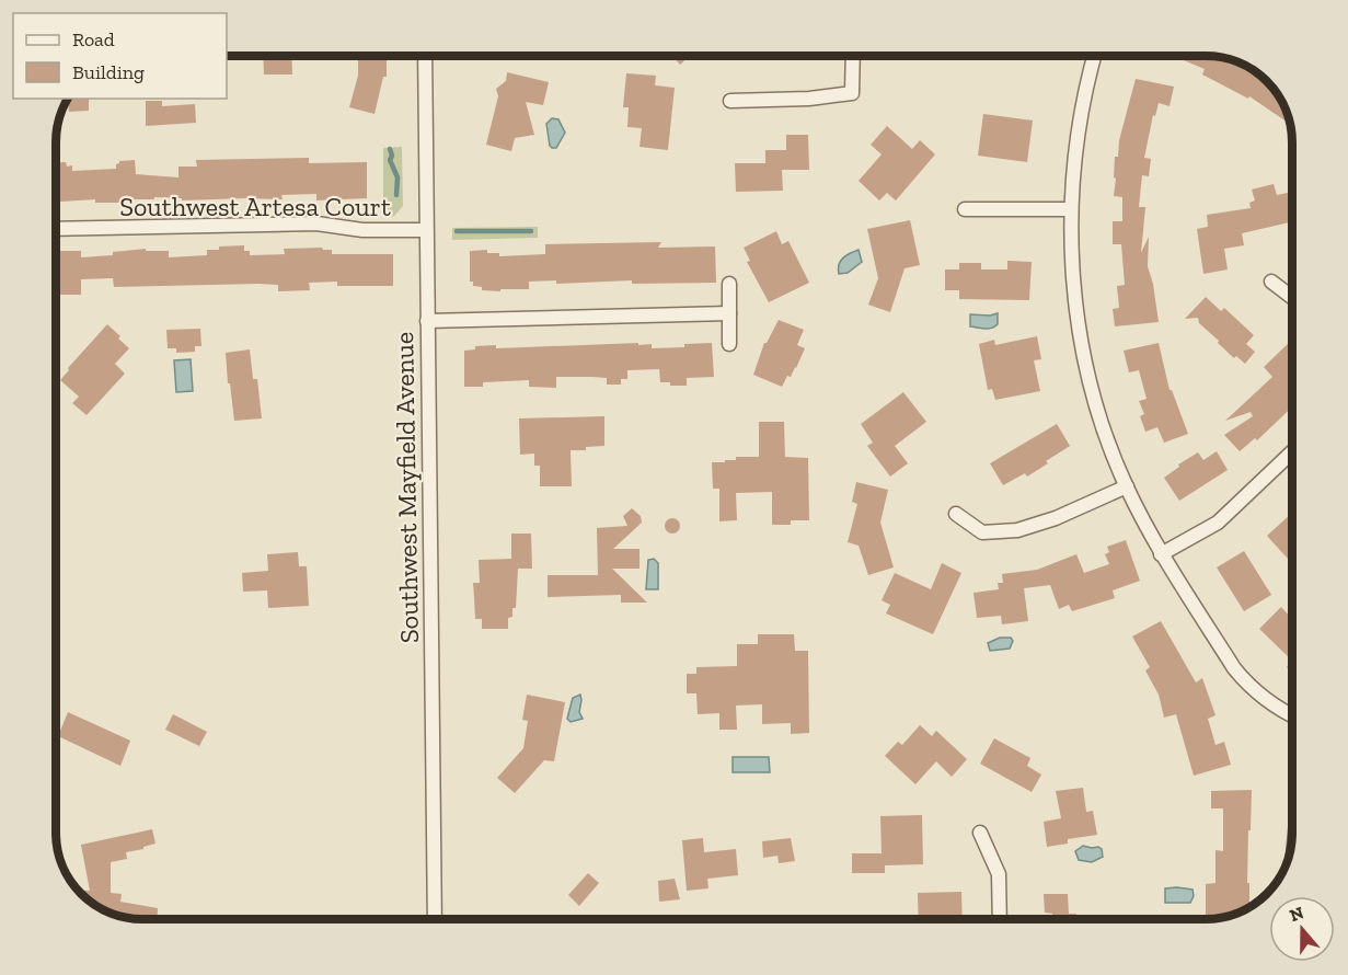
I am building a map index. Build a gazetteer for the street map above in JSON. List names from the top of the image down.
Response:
{
  "streets": {
    "street": ["Southwest Artesa Court", "Southwest Mayfield Avenue"]
  },
  "crossings": [
    ["Southwest Artesa Court", "Southwest Mayfield Avenue"]
  ],
  "legend": ["Road", "Building"],
  "north": "top"
}
